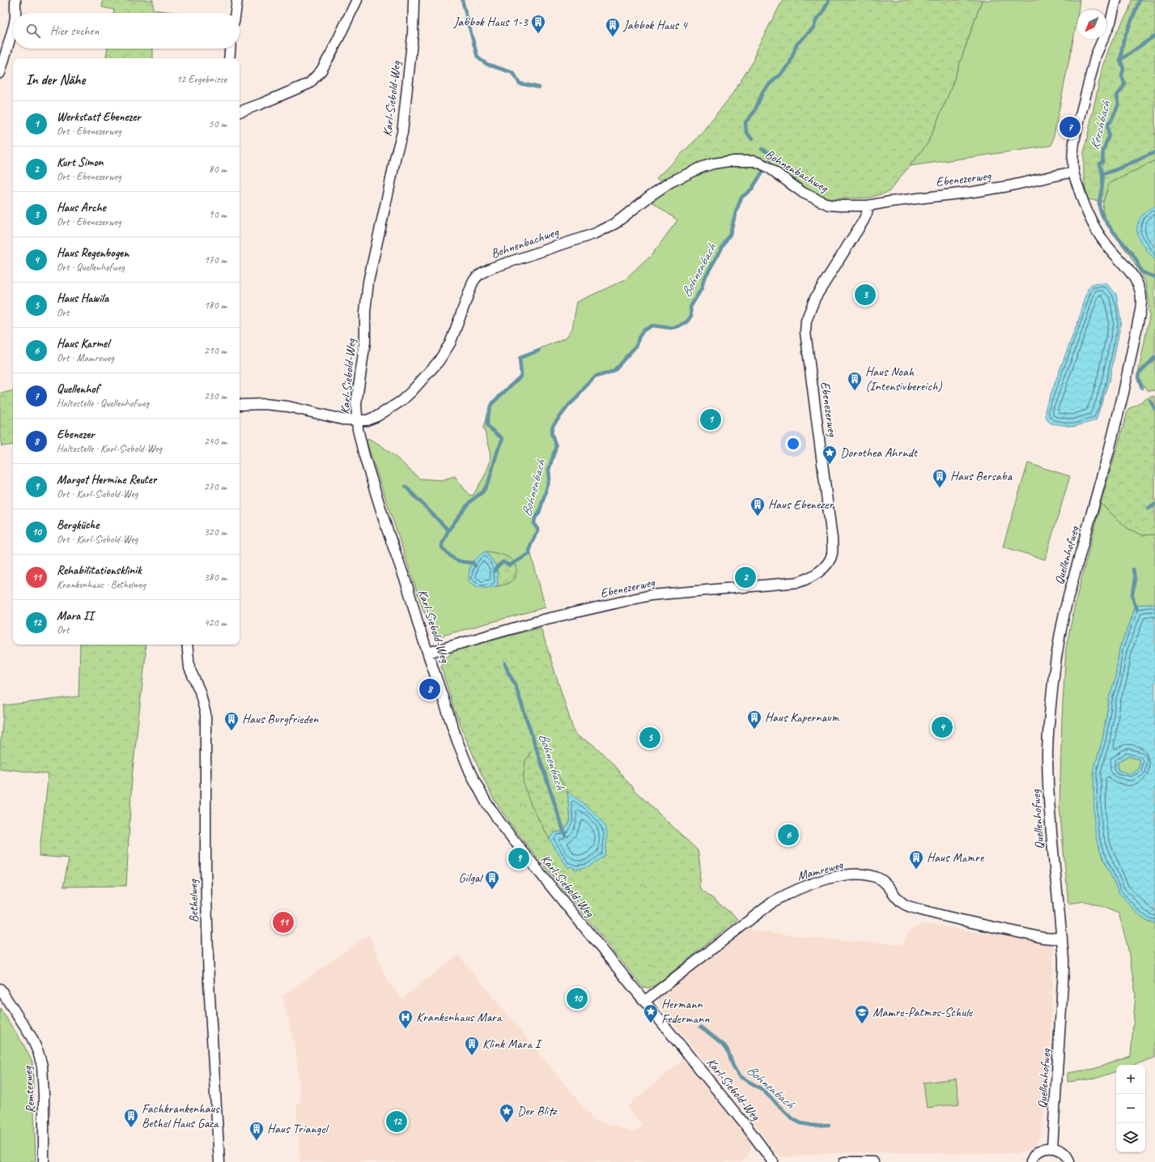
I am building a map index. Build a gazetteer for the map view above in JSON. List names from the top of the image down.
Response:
{
  "streets": {
    "street": [
      "Karl-Siebold-Weg",
      "Bohnenbachweg",
      "Ebenezerweg",
      "Quellenhofweg",
      "Mamreweg",
      "Bethelweg",
      "Remterweg"
    ]
  },
  "crossings": [
    ["Karl-Siebold-Weg", "Bohnenbachweg"],
    ["Karl-Siebold-Weg", "Ebenezerweg"],
    ["Karl-Siebold-Weg", "Mamreweg"],
    ["Bohnenbachweg", "Ebenezerweg"],
    ["Ebenezerweg", "Quellenhofweg"],
    ["Quellenhofweg", "Mamreweg"]
  ],
  "water": ["Kerchbach", "Bohnenbach"],
  "places": {
    "building": [
      "Jabbok Haus 1-3",
      "Jabbok Haus 4",
      "Haus Noah (Intensivbereich)",
      "Haus Bersaba",
      "Haus Ebenezer",
      "Haus Kapernaum",
      "Haus Burgfrieden",
      "Haus Mamre",
      "Gilgal",
      "Klink Mara I",
      "Fachkrankenhaus Bethel Haus Gaza",
      "Haus Triangel"
    ],
    "place": ["Dorothea Ahrndt", "Hermann Federmann", "Der Blitz"],
    "school or university": ["Mamre-Patmos-Schule"],
    "hospital": ["Krankenhaus Mara"]
  },
  "north": "bottom left",
  "page": {
    "search": "Hier suchen",
    "heading": ["In der Nähe", "12 Ergebnisse"],
    "list": [
      {
        "mark": "1",
        "name": "Werkstatt Ebenezer",
        "note": "Ort · Ebenezerweg",
        "value": "50 m"
      },
      {
        "mark": "2",
        "name": "Kurt Simon",
        "note": "Ort · Ebenezerweg",
        "value": "80 m"
      },
      {
        "mark": "3",
        "name": "Haus Arche",
        "note": "Ort · Ebenezerweg",
        "value": "90 m"
      },
      {
        "mark": "4",
        "name": "Haus Regenbogen",
        "note": "Ort · Quellenhofweg",
        "value": "170 m"
      },
      {
        "mark": "5",
        "name": "Haus Hawila",
        "note": "Ort",
        "value": "180 m"
      },
      {
        "mark": "6",
        "name": "Haus Karmel",
        "note": "Ort · Mamreweg",
        "value": "210 m"
      },
      {
        "mark": "7",
        "name": "Quellenhof",
        "note": "Haltestelle · Quellenhofweg",
        "value": "230 m"
      },
      {
        "mark": "8",
        "name": "Ebenezer",
        "note": "Haltestelle · Karl-Siebold-Weg",
        "value": "240 m"
      },
      {
        "mark": "9",
        "name": "Margot Hermine Reuter",
        "note": "Ort · Karl-Siebold-Weg",
        "value": "270 m"
      },
      {
        "mark": "10",
        "name": "Bergküche",
        "note": "Ort · Karl-Siebold-Weg",
        "value": "320 m"
      },
      {
        "mark": "11",
        "name": "Rehabilitationsklinik",
        "note": "Krankenhaus · Bethelweg",
        "value": "380 m"
      },
      {
        "mark": "12",
        "name": "Mara II",
        "note": "Ort",
        "value": "420 m"
      }
    ],
    "pins": [
      "7",
      "3",
      "1",
      "2",
      "8",
      "4",
      "5",
      "6",
      "9",
      "11",
      "10",
      "12"
    ],
    "map_buttons": ["+", "−"]
  }
}
